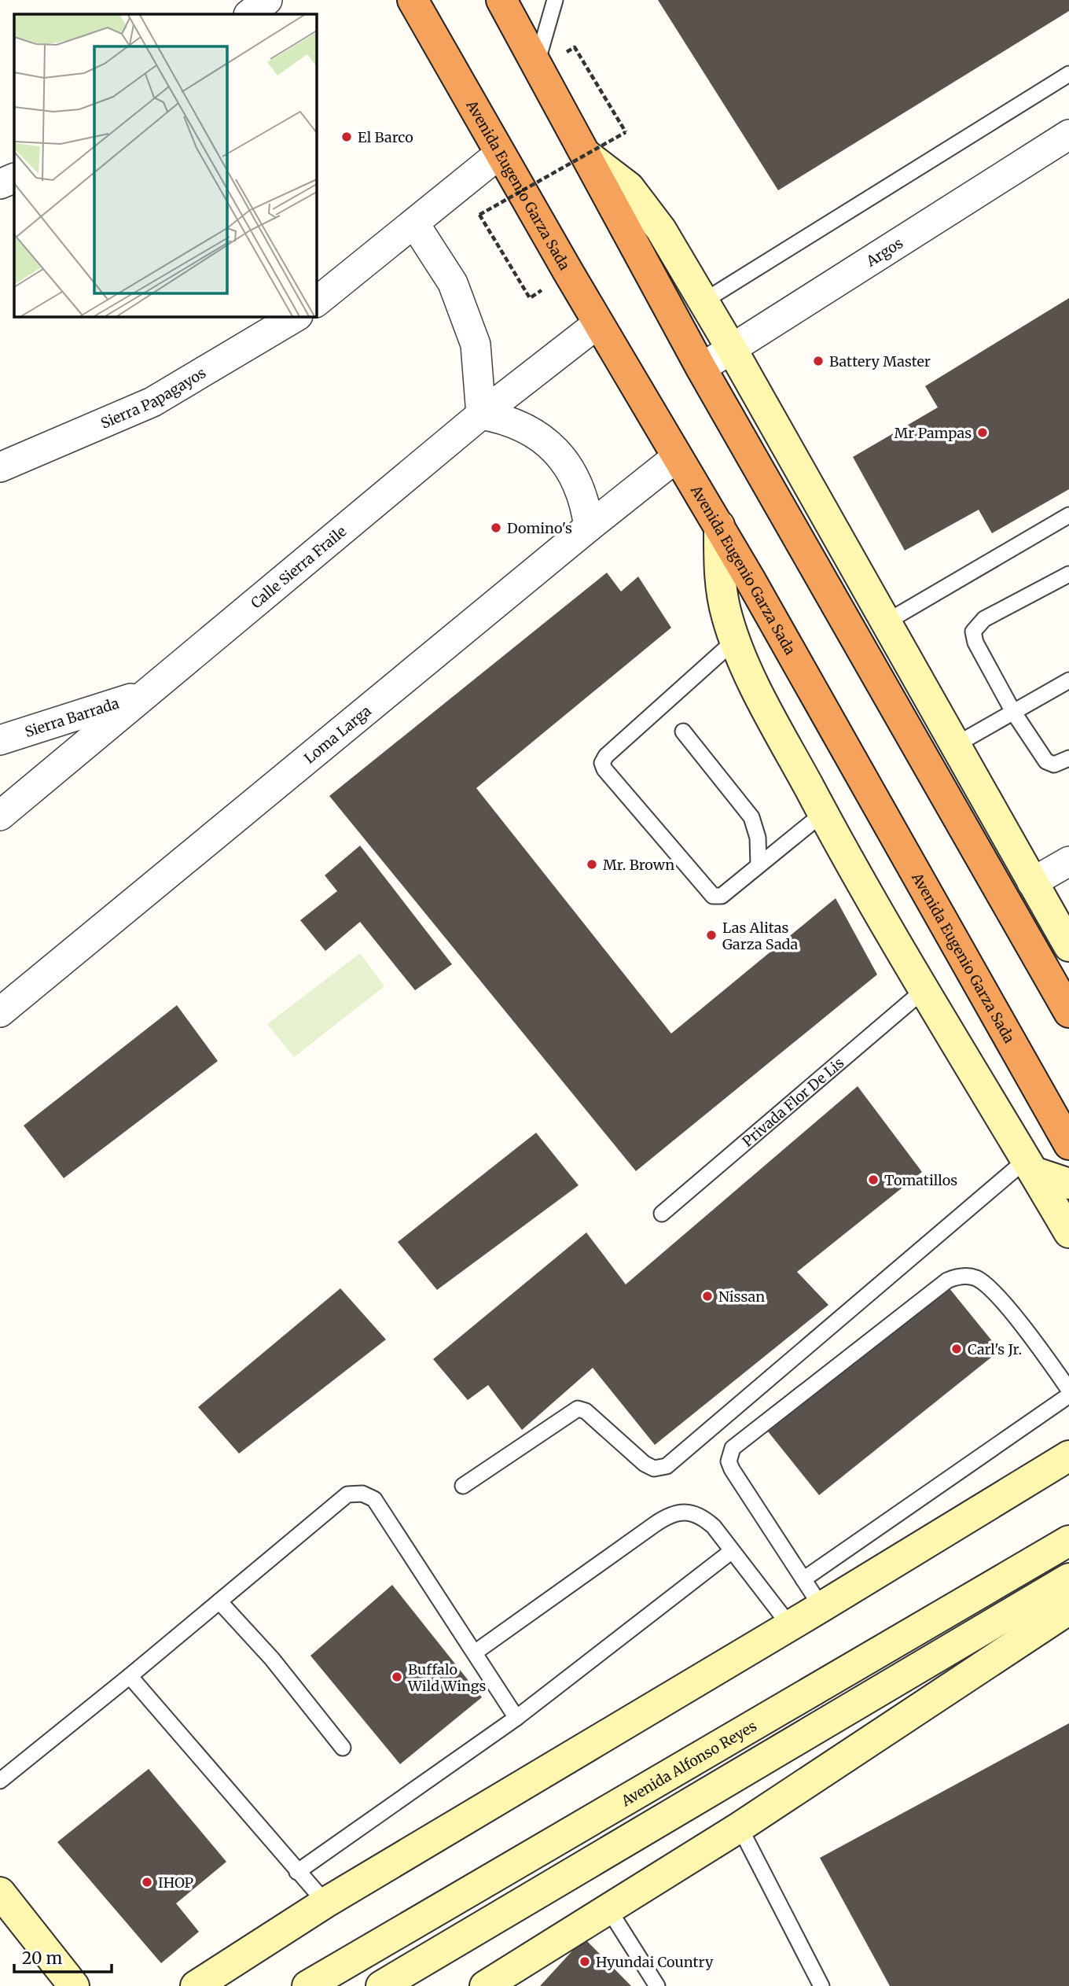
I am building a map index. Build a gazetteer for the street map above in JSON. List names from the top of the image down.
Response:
{
  "streets": {
    "highway": ["Avenida Eugenio Garza Sada"],
    "street": [
      "Argos",
      "Sierra Papagayos",
      "Calle Sierra Fraile",
      "Sierra Barrada",
      "Loma Larga",
      "Avenida Alfonso Reyes"
    ],
    "lane": ["Privada Flor De Lis"]
  },
  "crossings": [
    ["Avenida Eugenio Garza Sada", "Calle Sierra Fraile"],
    ["Avenida Eugenio Garza Sada", "Loma Larga"],
    ["Calle Sierra Fraile", "Sierra Barrada"]
  ],
  "places": [
    "El Barco",
    "Battery Master",
    "Mr Pampas",
    "Domino's",
    "Mr. Brown",
    "Las Alitas Garza Sada",
    "Tomatillos",
    "Nissan",
    "Carl's Jr.",
    "Buffalo Wild Wings",
    "IHOP",
    "Hyundai Country"
  ],
  "scale_bar": "20 m"
}
